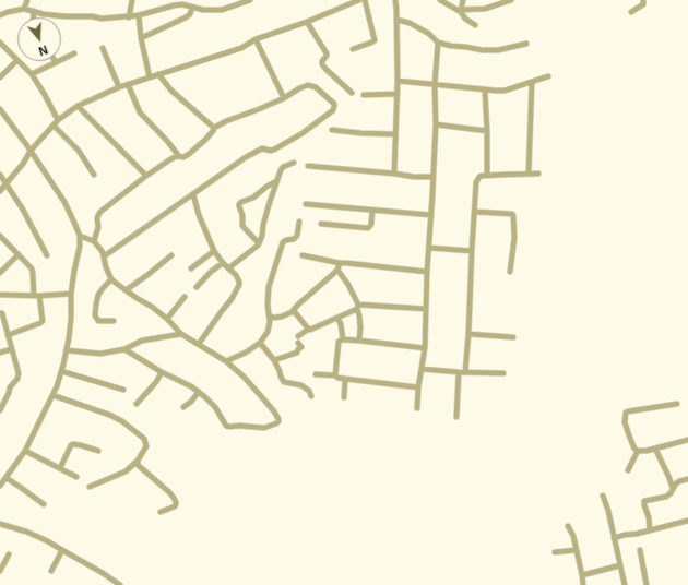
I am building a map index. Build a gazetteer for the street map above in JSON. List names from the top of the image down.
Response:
{
  "north": "bottom"
}
